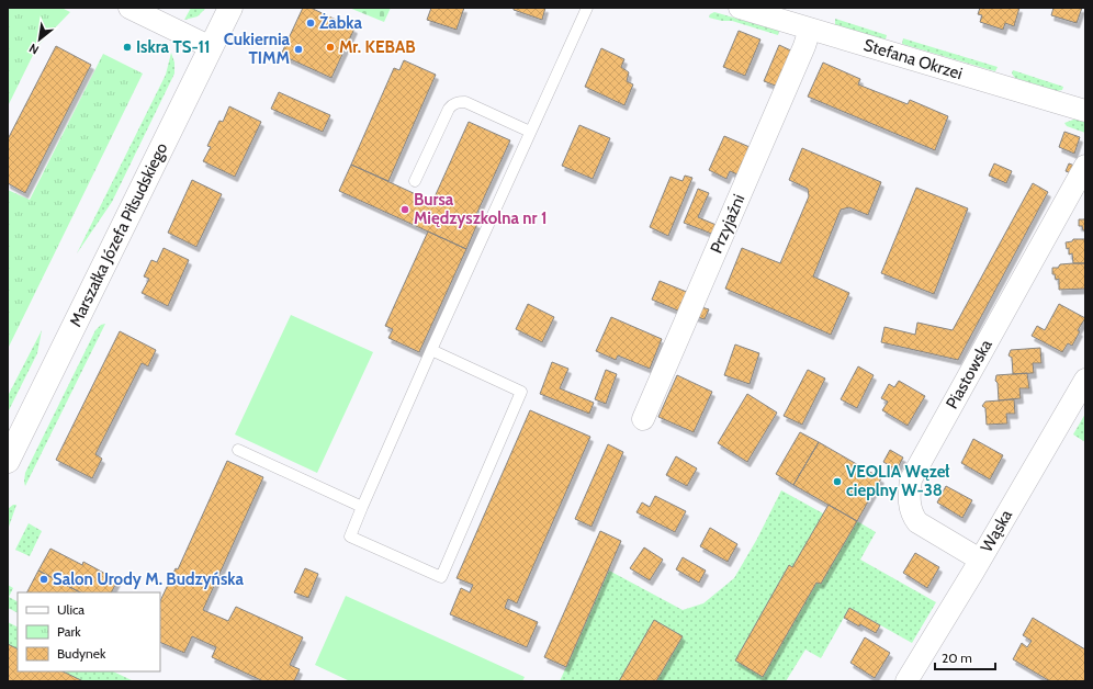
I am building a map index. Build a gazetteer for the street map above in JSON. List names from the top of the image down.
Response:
{
  "streets": {
    "street": [
      "Stefana Okrzei",
      "Przyjaźni",
      "Marszałka Józefa Piłsudskiego",
      "Piastowska",
      "Wąska"
    ]
  },
  "crossings": [
    ["Stefana Okrzei", "Przyjaźni"],
    ["Piastowska", "Wąska"]
  ],
  "places": [
    "Żabka",
    "Iskra TS-11",
    "Mr. KEBAB",
    "Cukiernia TIMM",
    "Bursa Międzyszkolna nr 1",
    "VEOLIA Węzeł cieplny W-38",
    "Salon Urody M. Budzyńska"
  ],
  "legend": ["Ulica", "Park", "Budynek"],
  "scale_bar": "20 m",
  "north": "bottom left"
}
